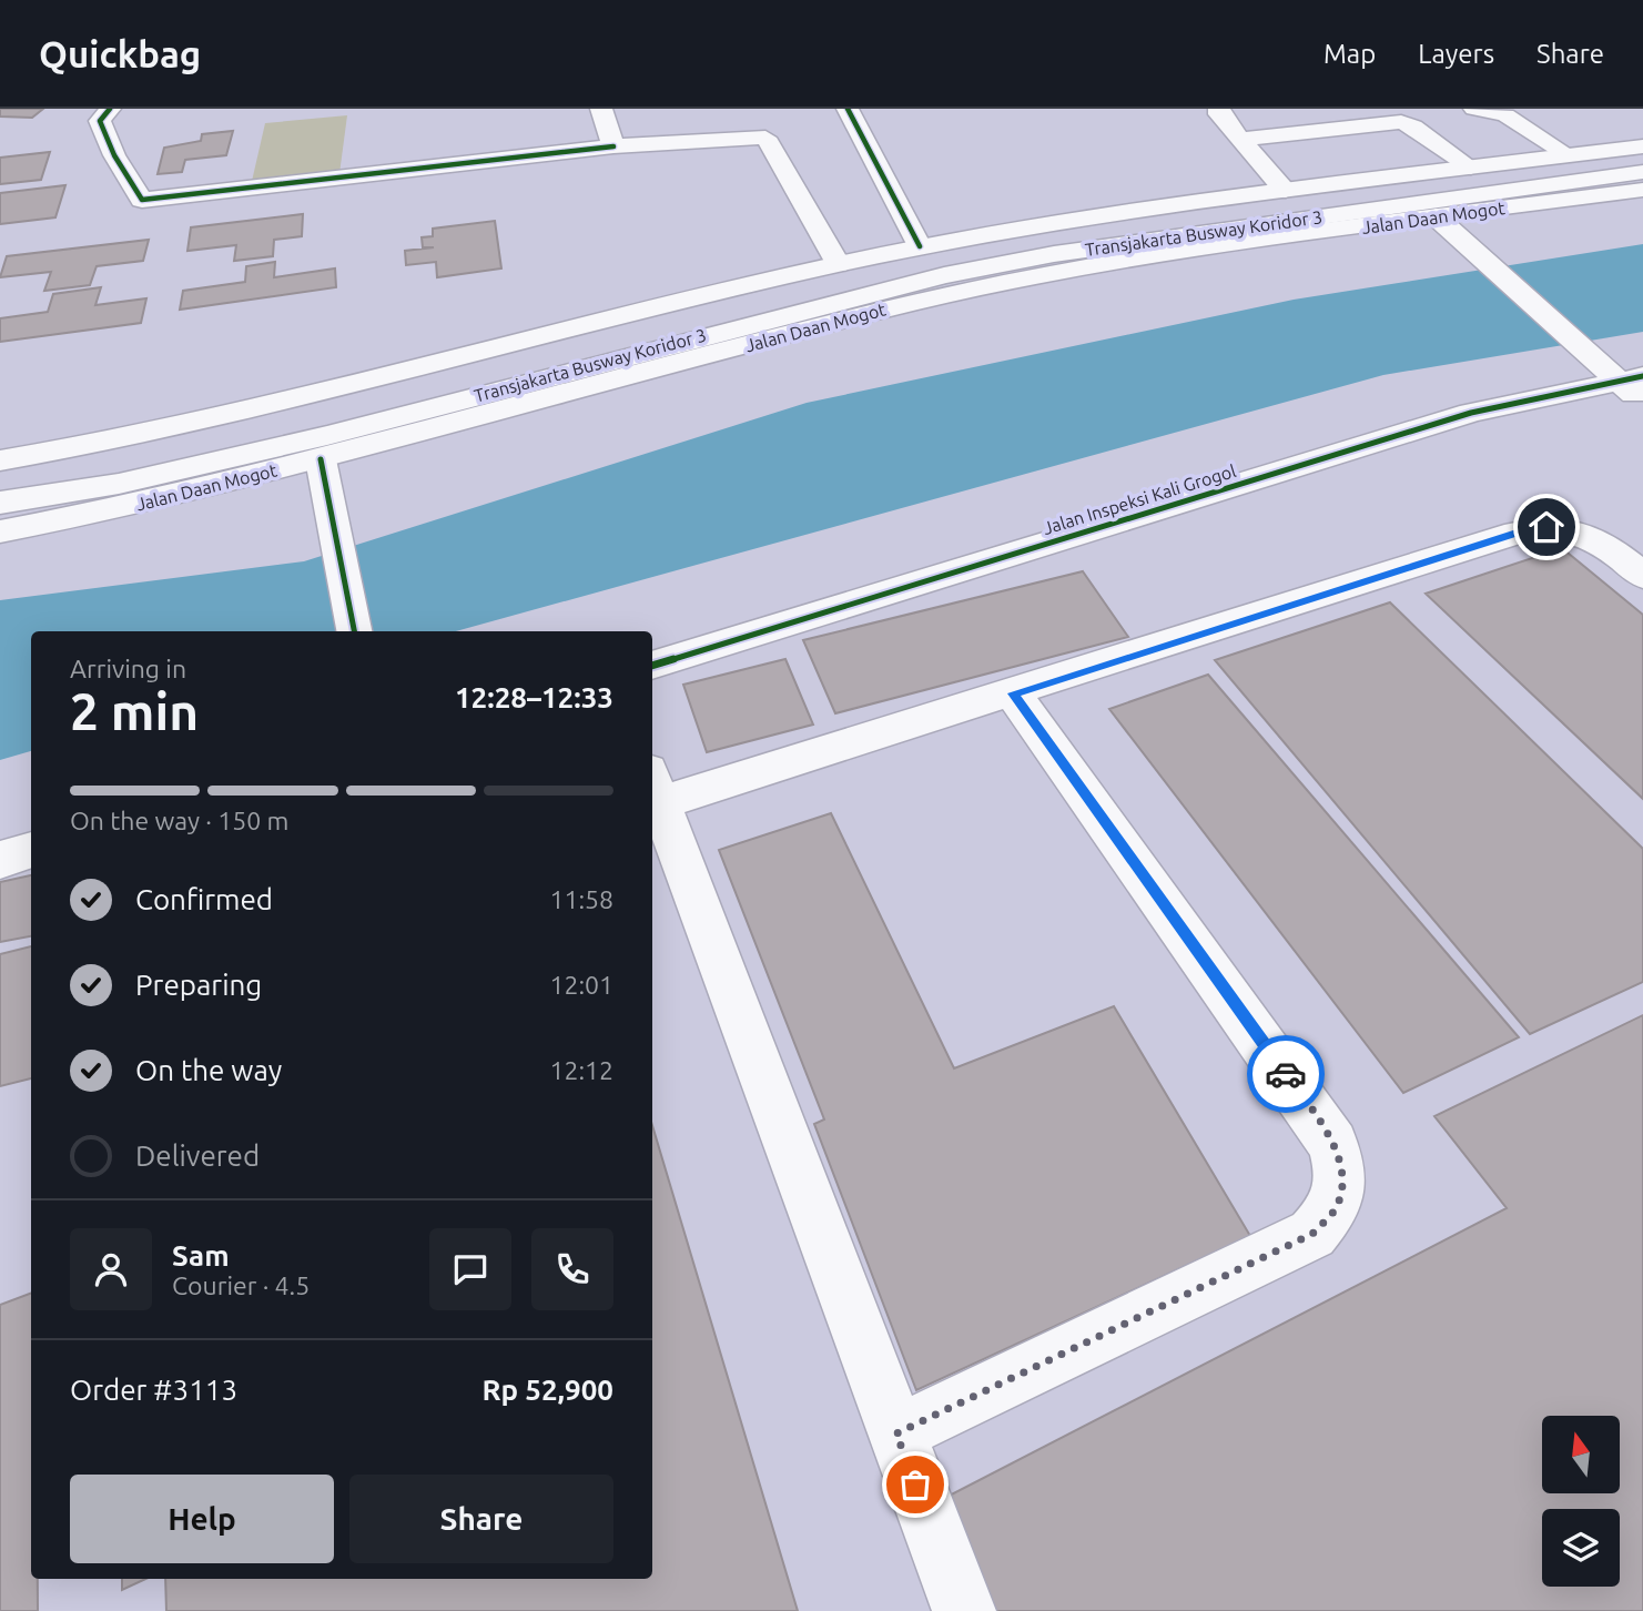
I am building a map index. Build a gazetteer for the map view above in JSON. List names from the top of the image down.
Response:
{
  "streets": {
    "main road": ["Jalan Daan Mogot", "Transjakarta Busway Koridor 3", "Jalan Inspeksi Kali Grogol"]
  },
  "north": "top",
  "page": {
    "header": "Quickbag",
    "nav": ["Map", "Layers", "Share"],
    "heading": ["2 min", "Arriving in", "12:28–12:33"],
    "panel": [
      "Sam",
      "Courier · 4.5",
      "Order #3113",
      "Rp 52,900"
    ],
    "bar": "On the way · 150 m",
    "list": [
      ["Confirmed", "11:58"],
      ["Preparing", "12:01"],
      ["On the way", "12:12"],
      "Delivered"
    ],
    "buttons": ["Help", "Share"]
  }
}
